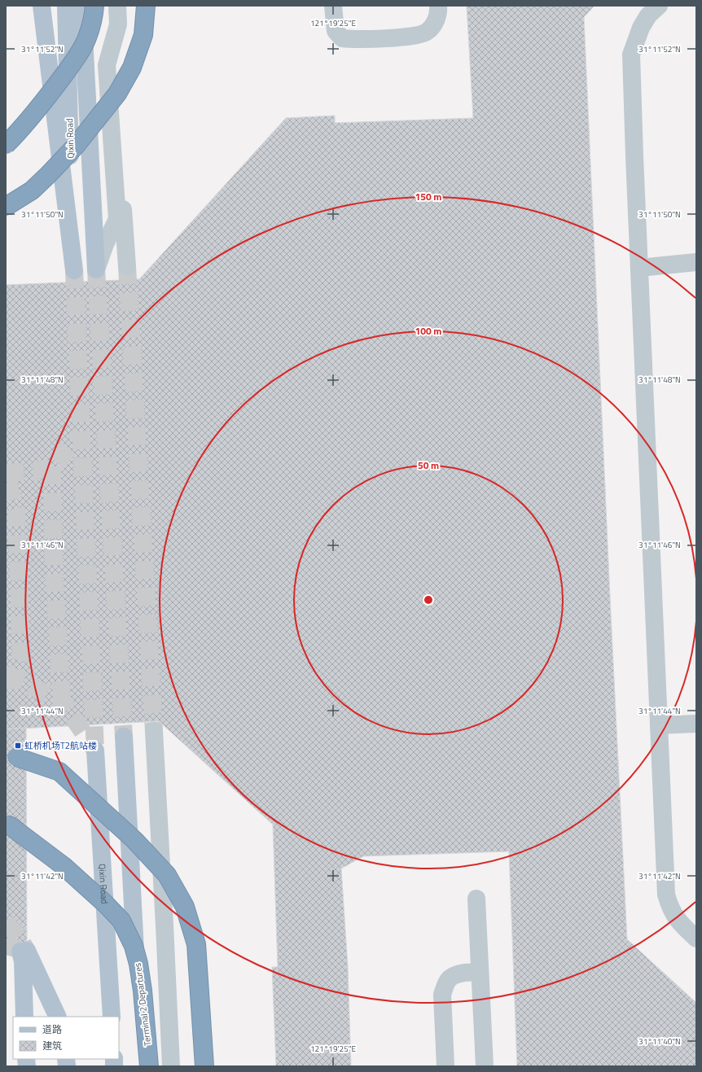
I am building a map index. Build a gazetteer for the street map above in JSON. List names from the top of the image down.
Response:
{
  "streets": {
    "highway": ["Terminal 2 Departures"],
    "main road": ["Qixin Road"]
  },
  "places": {
    "transit": ["虹桥机场T2航站楼"]
  },
  "legend": ["道路", "建筑"],
  "coordinates": [
    "121°19'25\"E",
    "31°11'52\"N",
    "31°11'50\"N",
    "31°11'48\"N",
    "31°11'46\"N",
    "31°11'44\"N",
    "31°11'42\"N",
    "31°11'40\"N"
  ],
  "rings": ["150 m", "100 m", "50 m"]
}
